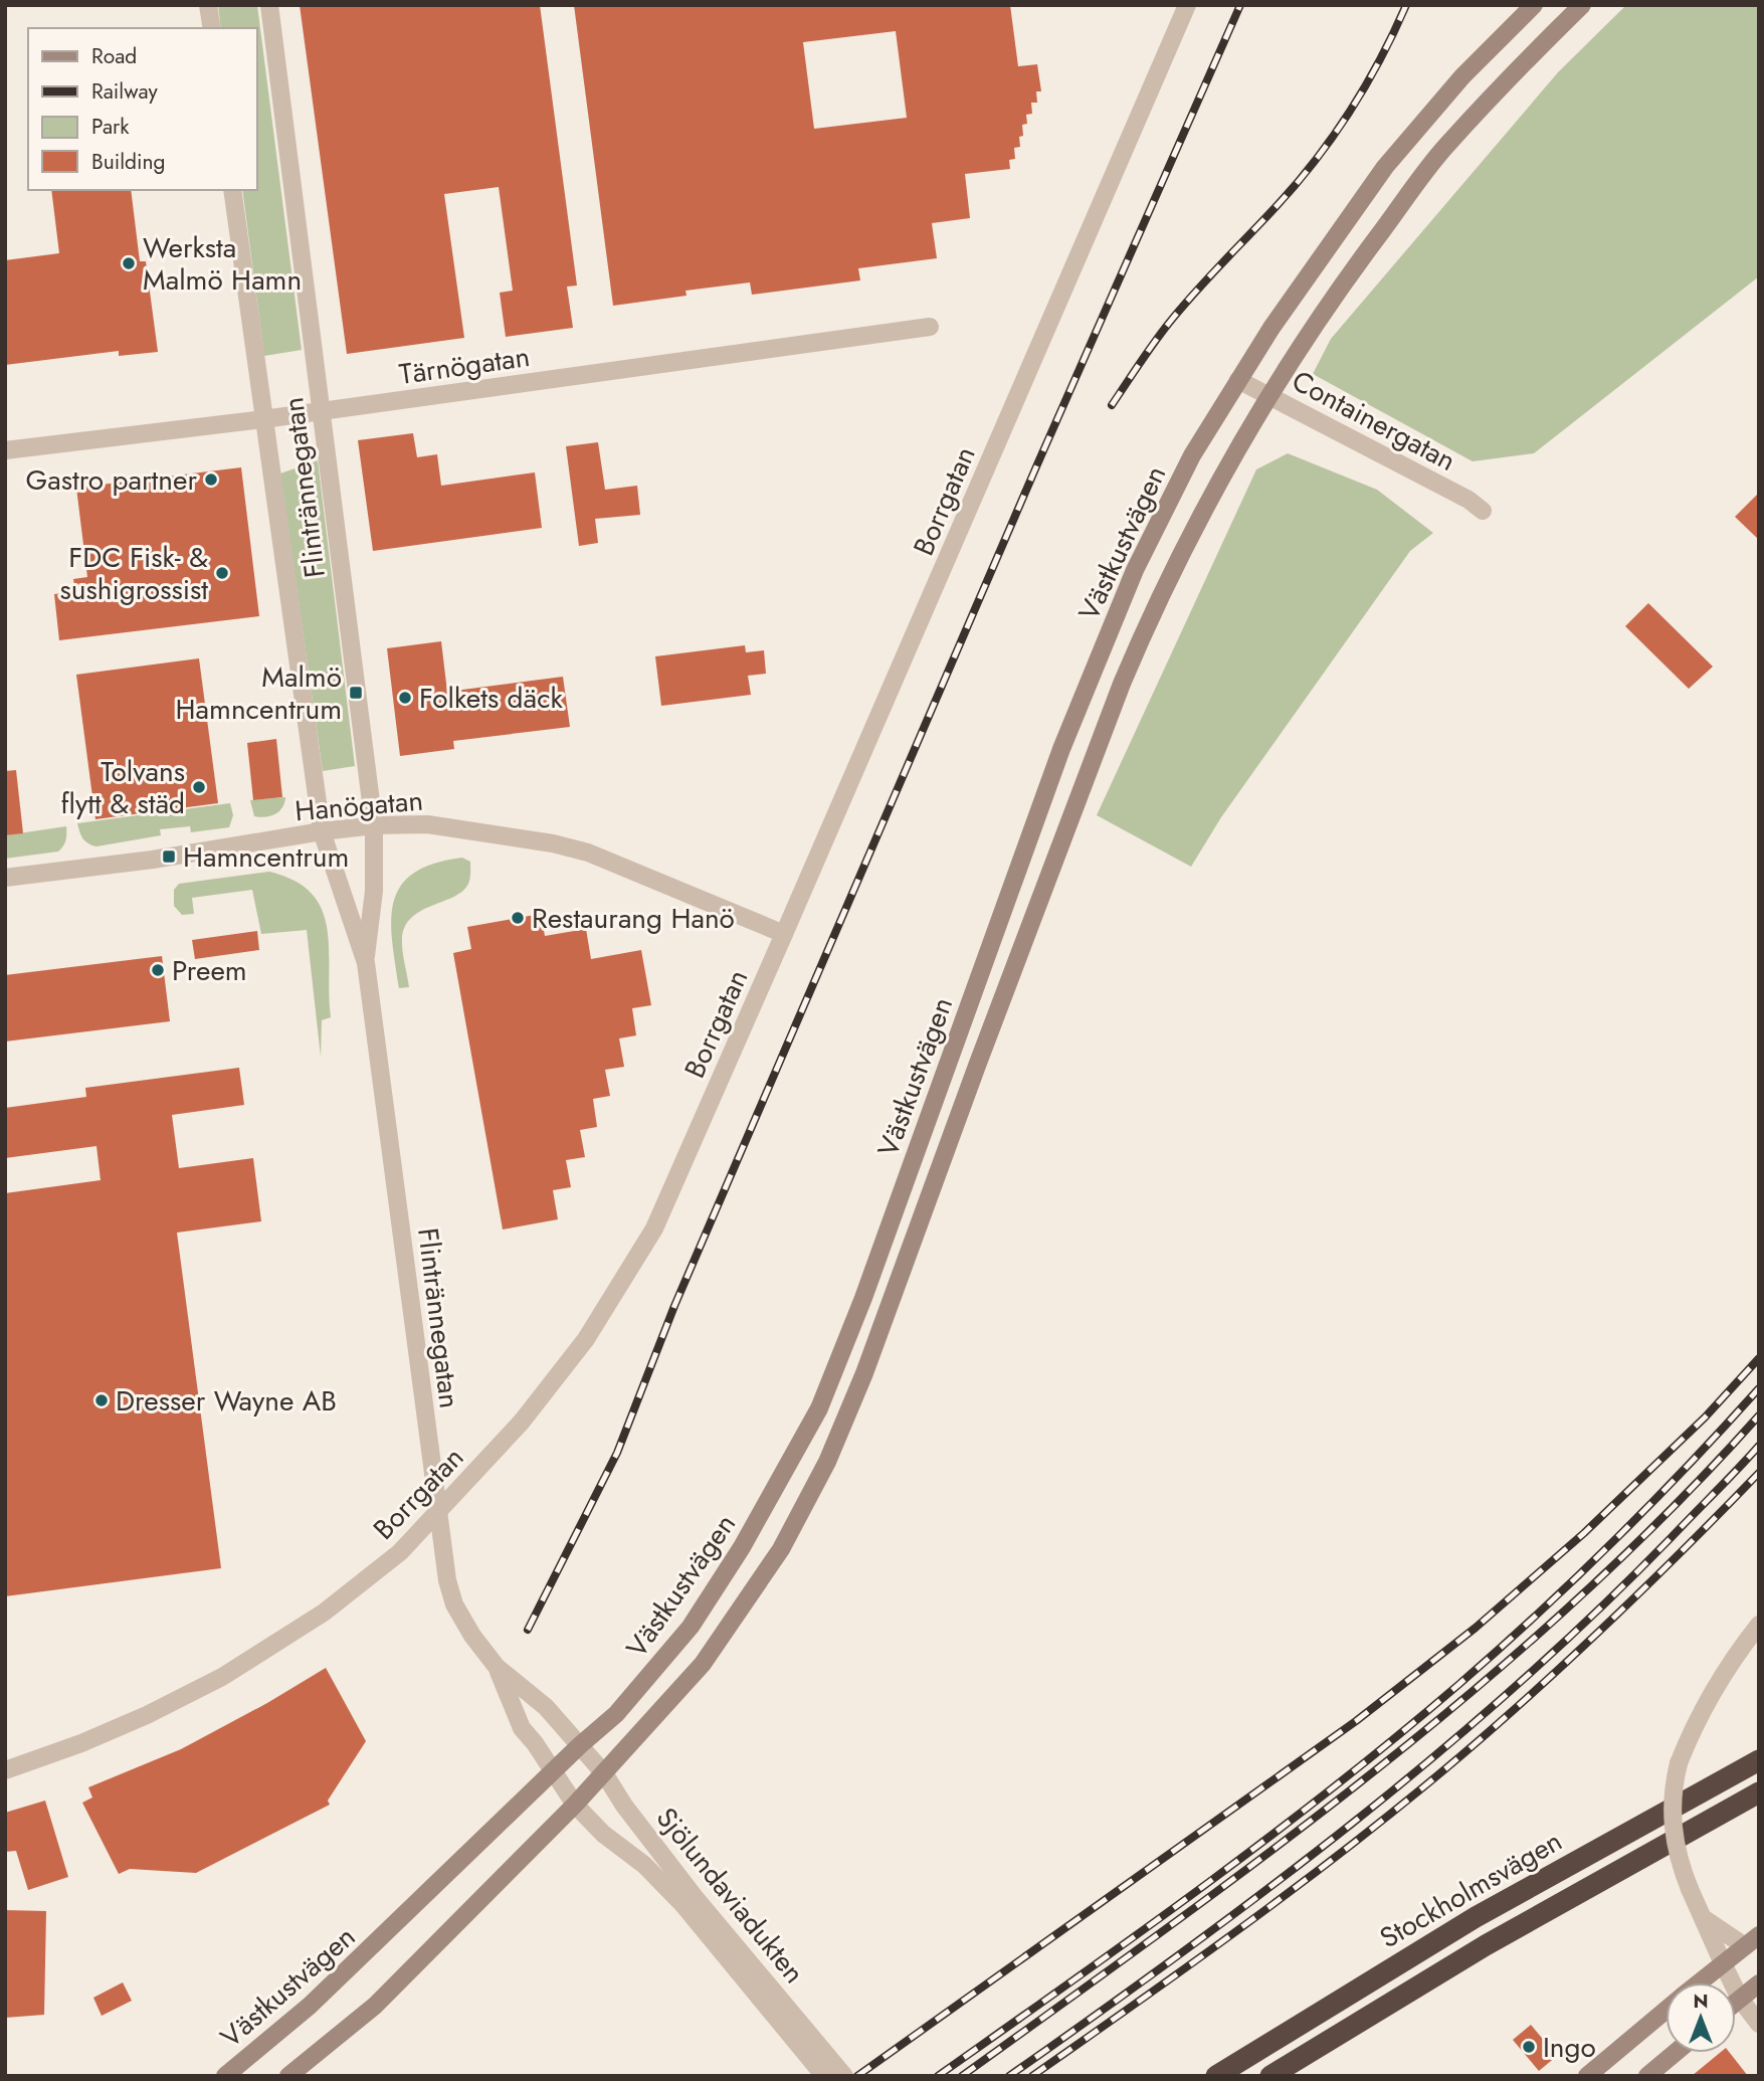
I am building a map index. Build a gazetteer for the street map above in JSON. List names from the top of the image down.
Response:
{
  "streets": {
    "highway": ["Stockholmsvägen"],
    "main road": ["Västkustvägen"],
    "street": [
      "Tärnögatan",
      "Containergatan",
      "Flintrännegatan",
      "Borrgatan",
      "Hanögatan",
      "Sjölundaviadukten"
    ]
  },
  "crossings": [
    ["Tärnögatan", "Flintrännegatan"],
    ["Containergatan", "Västkustvägen"],
    ["Flintrännegatan", "Västkustvägen"],
    ["Flintrännegatan", "Hanögatan"],
    ["Flintrännegatan", "Sjölundaviadukten"],
    ["Borrgatan", "Hanögatan"],
    ["Västkustvägen", "Sjölundaviadukten"]
  ],
  "places": {
    "other": [
      "Werksta Malmö Hamn",
      "Gastro partner",
      "FDC Fisk- & sushigrossist",
      "Folkets däck",
      "Tolvans flytt & städ",
      "Restaurang Hanö",
      "Preem",
      "Dresser Wayne AB",
      "Ingo"
    ],
    "transit": ["Malmö Hamncentrum", "Hamncentrum"]
  },
  "legend": [
    "Road",
    "Railway",
    "Park",
    "Building"
  ],
  "north": "top"
}
